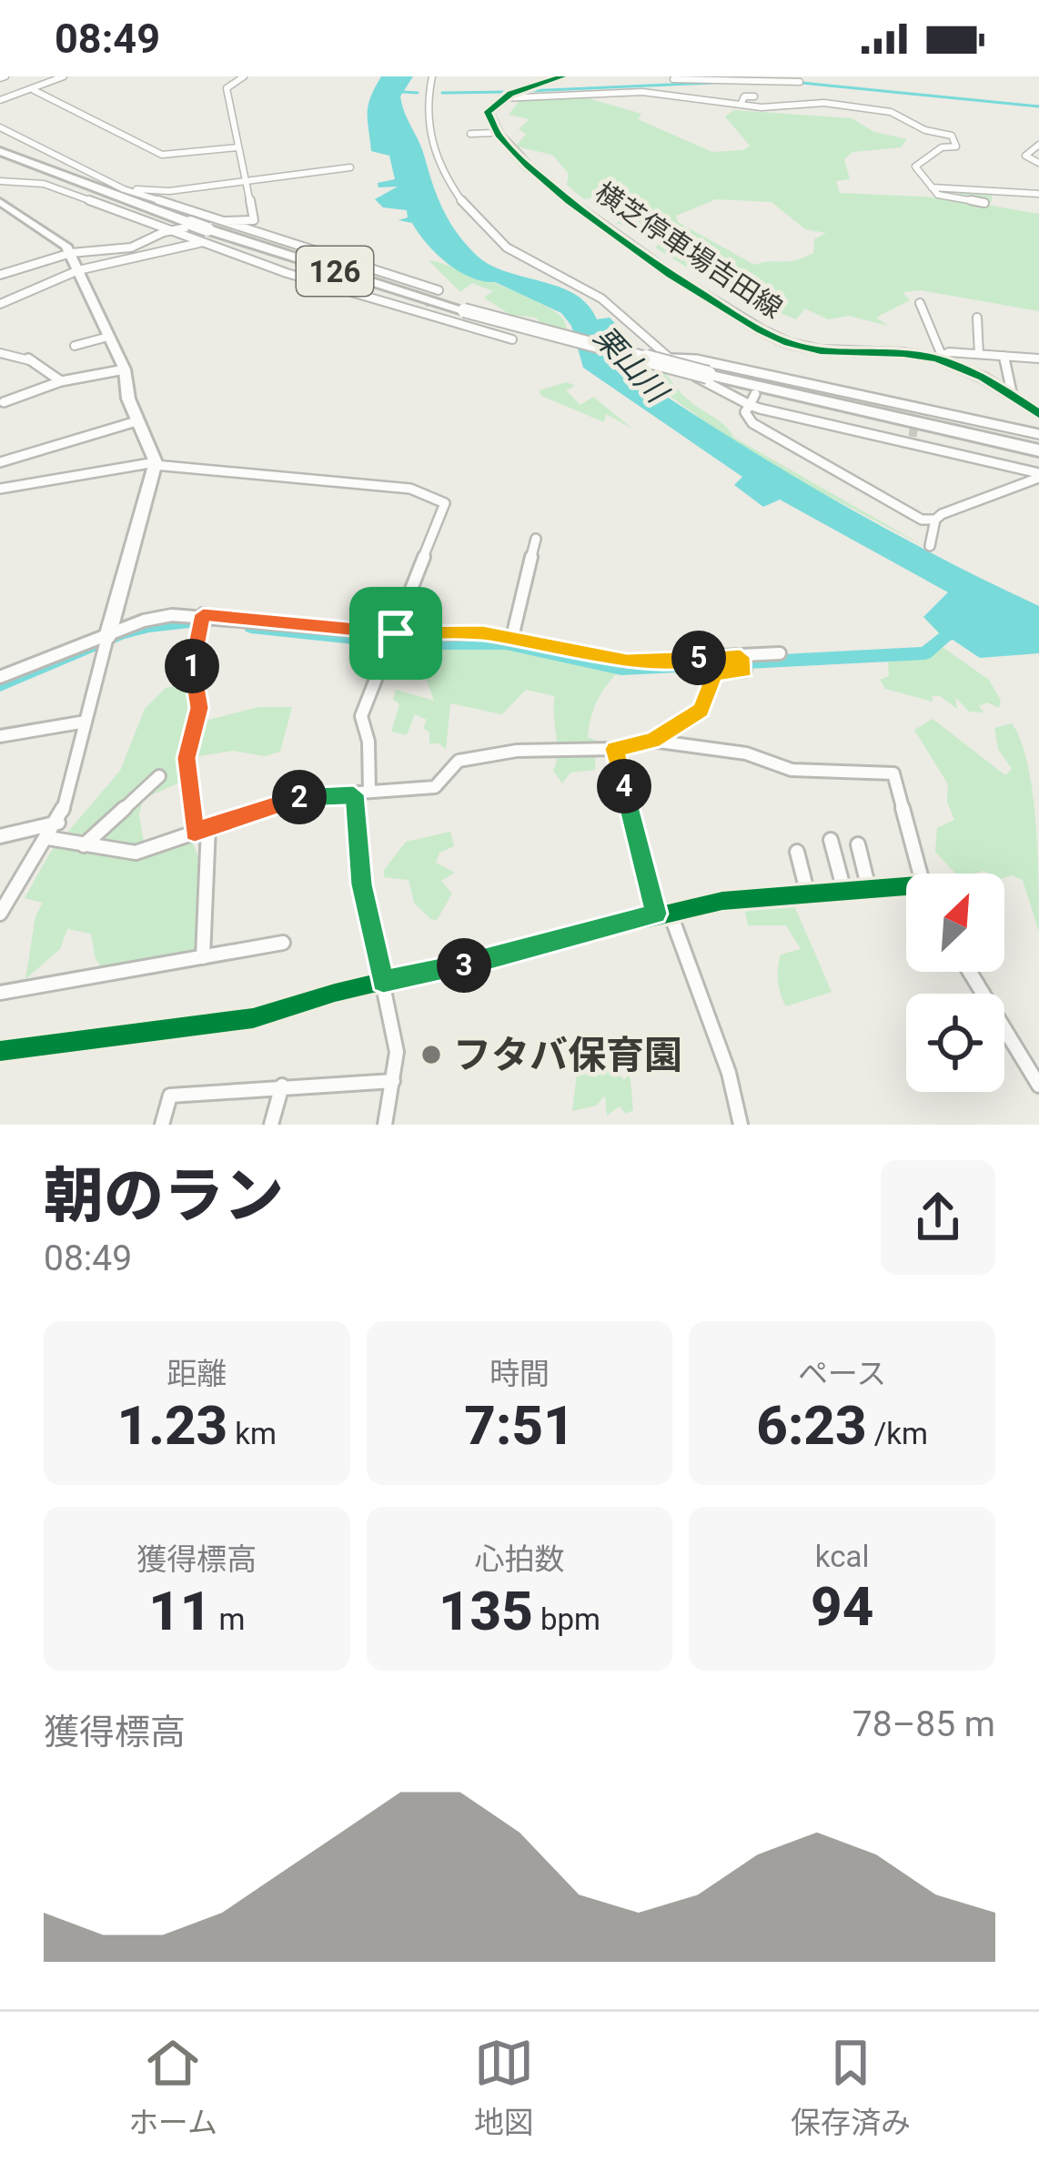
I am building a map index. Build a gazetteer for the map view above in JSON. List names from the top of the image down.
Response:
{
  "streets": {
    "highway": ["126"],
    "main road": ["横芝停車場吉田線"]
  },
  "water": ["栗山川"],
  "places": ["フタバ保育園"],
  "north": "top right",
  "page": {
    "status": "08:49",
    "pins": [
      "5",
      "1",
      "4",
      "2",
      "3"
    ],
    "heading": ["朝のラン", "08:49"],
    "stats": [
      ["距離", "1.23 km"],
      ["時間", "7:51"],
      ["ペース", "6:23 /km"],
      ["獲得標高", "11 m"],
      ["心拍数", "135 bpm"],
      ["kcal", "94"]
    ],
    "chart": ["獲得標高", "78–85 m"],
    "tabs": ["ホーム", "地図", "保存済み"]
  }
}
